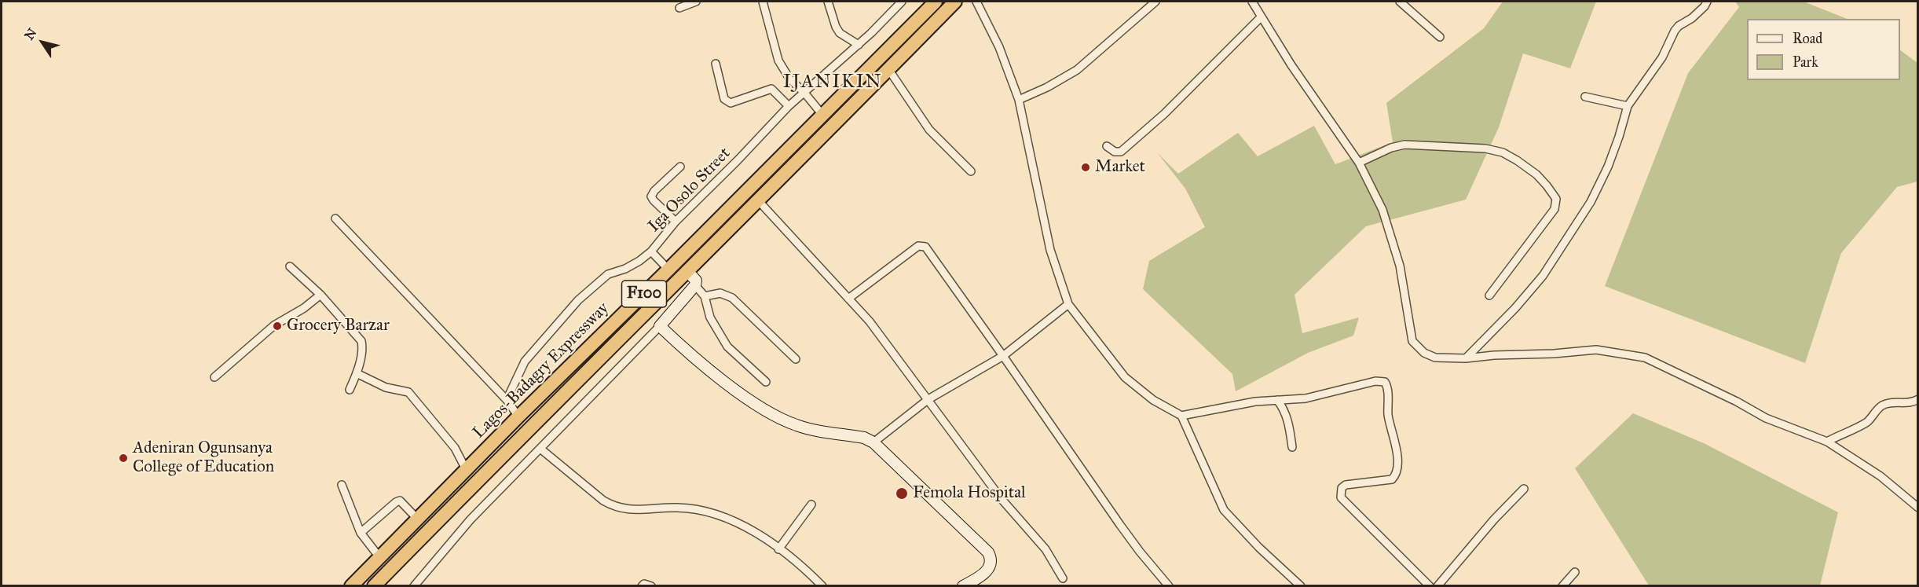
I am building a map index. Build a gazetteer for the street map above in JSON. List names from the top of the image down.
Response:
{
  "streets": {
    "highway": ["F100", "Lagos-Badagry Expressway"],
    "street": ["Iga Osolo Street"]
  },
  "districts": ["IJANIKIN"],
  "places": [
    "Market",
    "Grocery Barzar",
    "Adeniran Ogunsanya College of Education",
    "Femola Hospital"
  ],
  "legend": ["Road", "Park"],
  "north": "top left"
}
